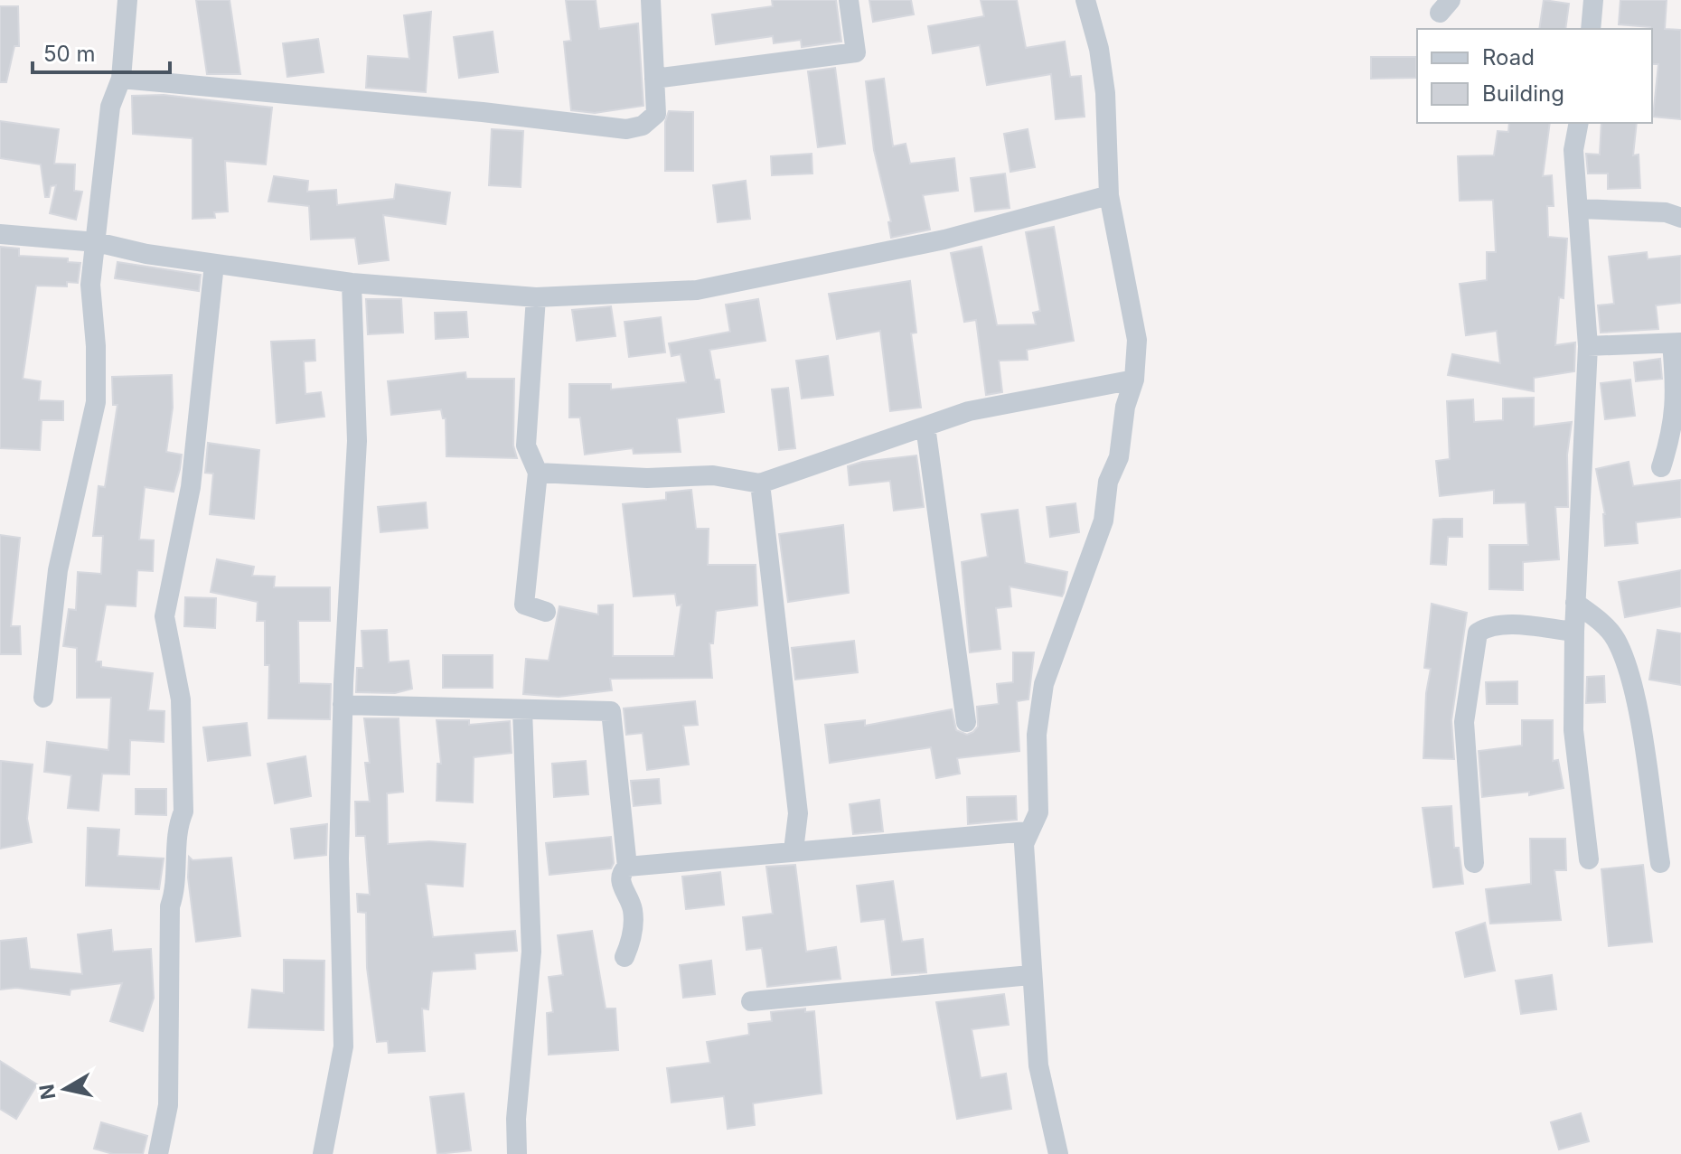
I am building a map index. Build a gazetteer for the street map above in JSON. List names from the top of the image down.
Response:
{
  "legend": ["Road", "Building"],
  "scale_bar": "50 m",
  "north": "left"
}
